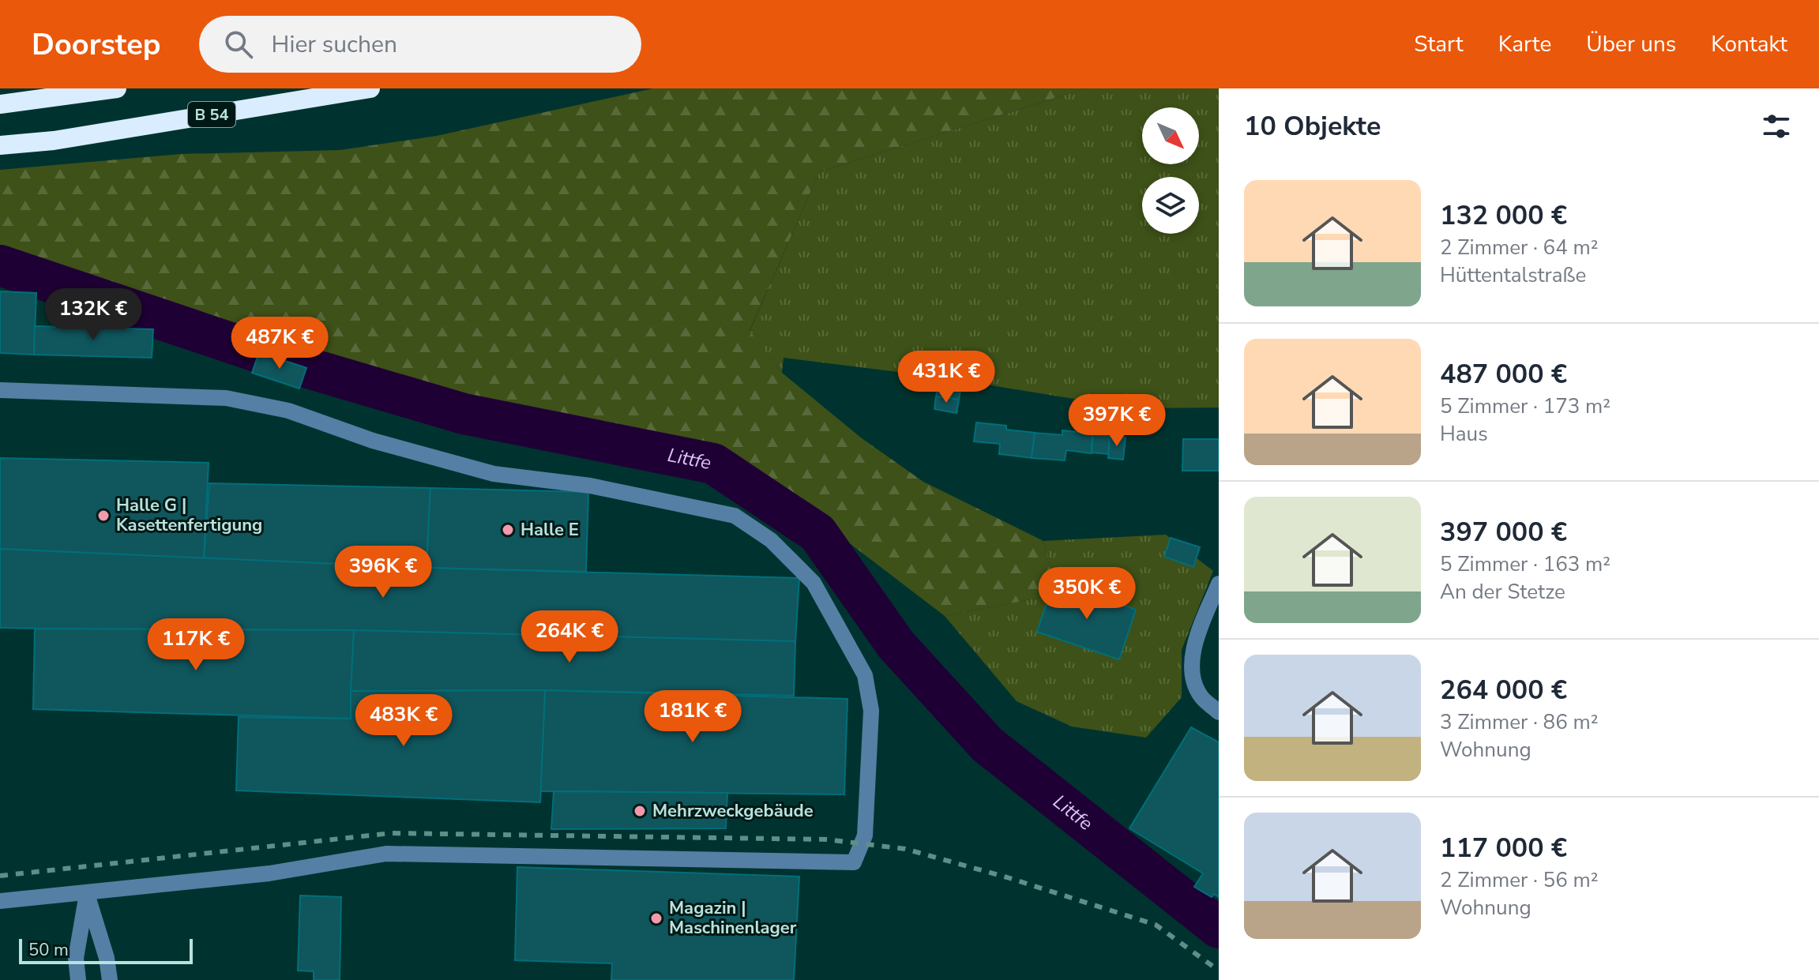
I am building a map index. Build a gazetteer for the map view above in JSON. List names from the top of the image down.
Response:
{
  "streets": {
    "highway": ["B 54"]
  },
  "water": ["Littfe"],
  "places": [
    "Halle G | Kasettenfertigung",
    "Halle E",
    "Mehrzweckgebäude",
    "Magazin | Maschinenlager"
  ],
  "scale_bar": "50 m",
  "north": "bottom right",
  "page": {
    "header": "Doorstep",
    "search": "Hier suchen",
    "nav": [
      "Start",
      "Karte",
      "Über uns",
      "Kontakt"
    ],
    "heading": "10 Objekte",
    "list": [
      {
        "name": "132 000 €",
        "note": "2 Zimmer · 64 m² · Hüttentalstraße"
      },
      {
        "name": "487 000 €",
        "note": "5 Zimmer · 173 m² · Haus"
      },
      {
        "name": "397 000 €",
        "note": "5 Zimmer · 163 m² · An der Stetze"
      },
      {
        "name": "264 000 €",
        "note": "3 Zimmer · 86 m² · Wohnung"
      },
      {
        "name": "117 000 €",
        "note": "2 Zimmer · 56 m² · Wohnung"
      }
    ],
    "price": [
      "132K €",
      "487K €",
      "431K €",
      "397K €",
      "396K €",
      "350K €",
      "264K €",
      "117K €",
      "181K €",
      "483K €"
    ],
    "scale": "50 m"
  }
}
